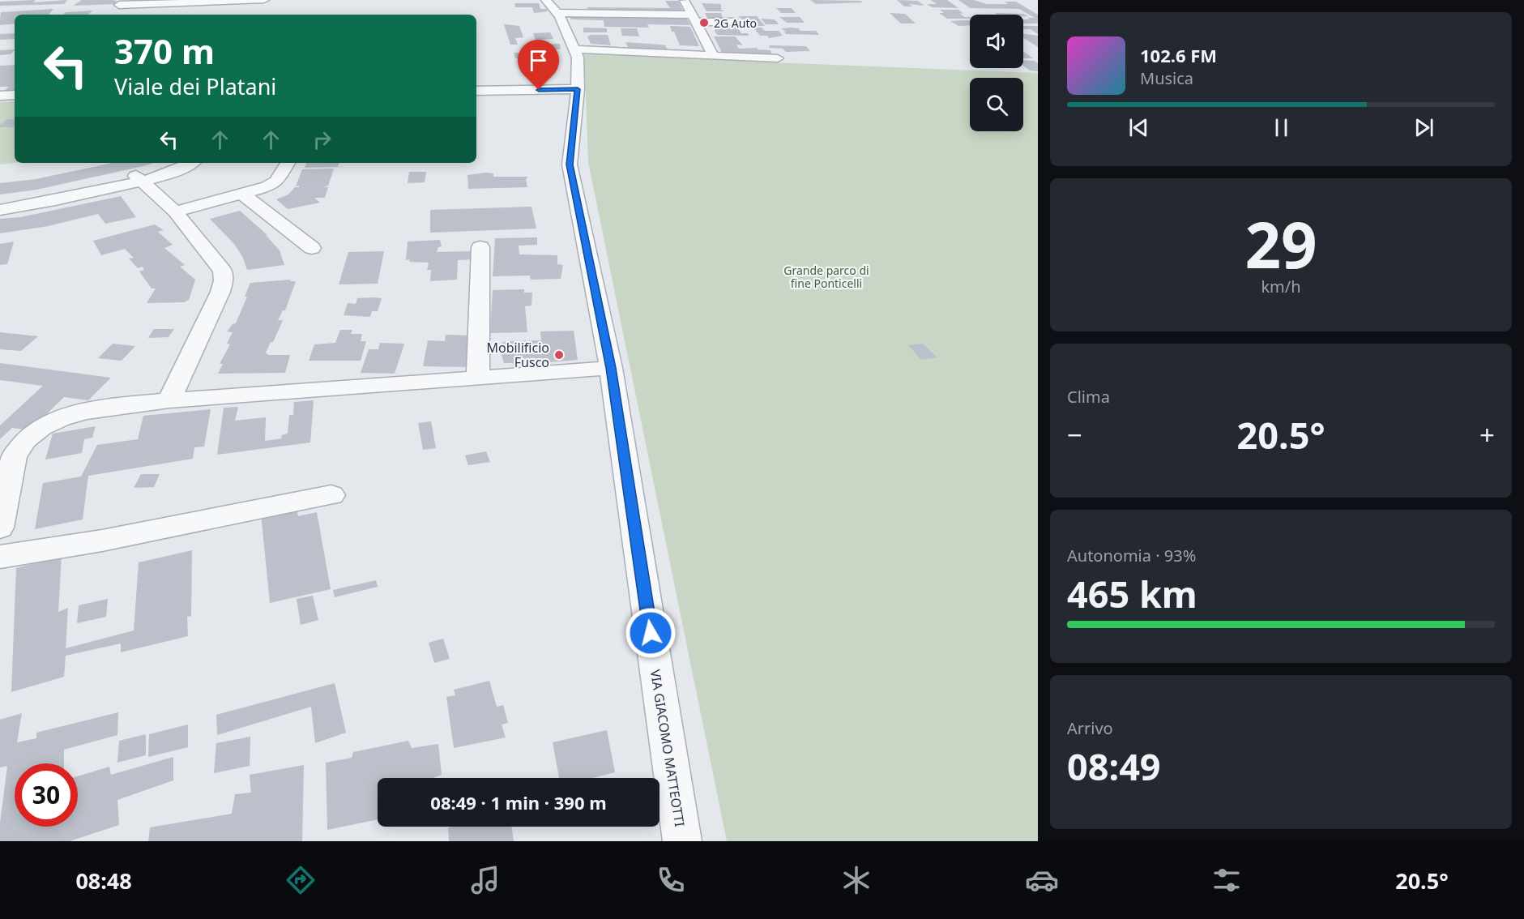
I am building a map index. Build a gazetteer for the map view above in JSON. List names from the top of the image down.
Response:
{
  "streets": {
    "street": ["VIA GIACOMO MATTEOTTI"]
  },
  "parks": ["Grande parco di fine Ponticelli"],
  "places": ["2G Auto", "Mobilificio Fusco"],
  "page": {
    "turn": ["370 m", "Viale dei Platani"],
    "song": ["102.6 FM", "Musica"],
    "tile": [
      ["29", "km/h"],
      "Clima",
      ["Autonomia · 93%", "465 km"],
      ["Arrivo", "08:49"]
    ],
    "heat": ["−", "20.5°", "+"],
    "limit": "30",
    "trip": "08:49 · 1 min · 390 m",
    "tabs": ["08:48", "20.5°"]
  }
}
